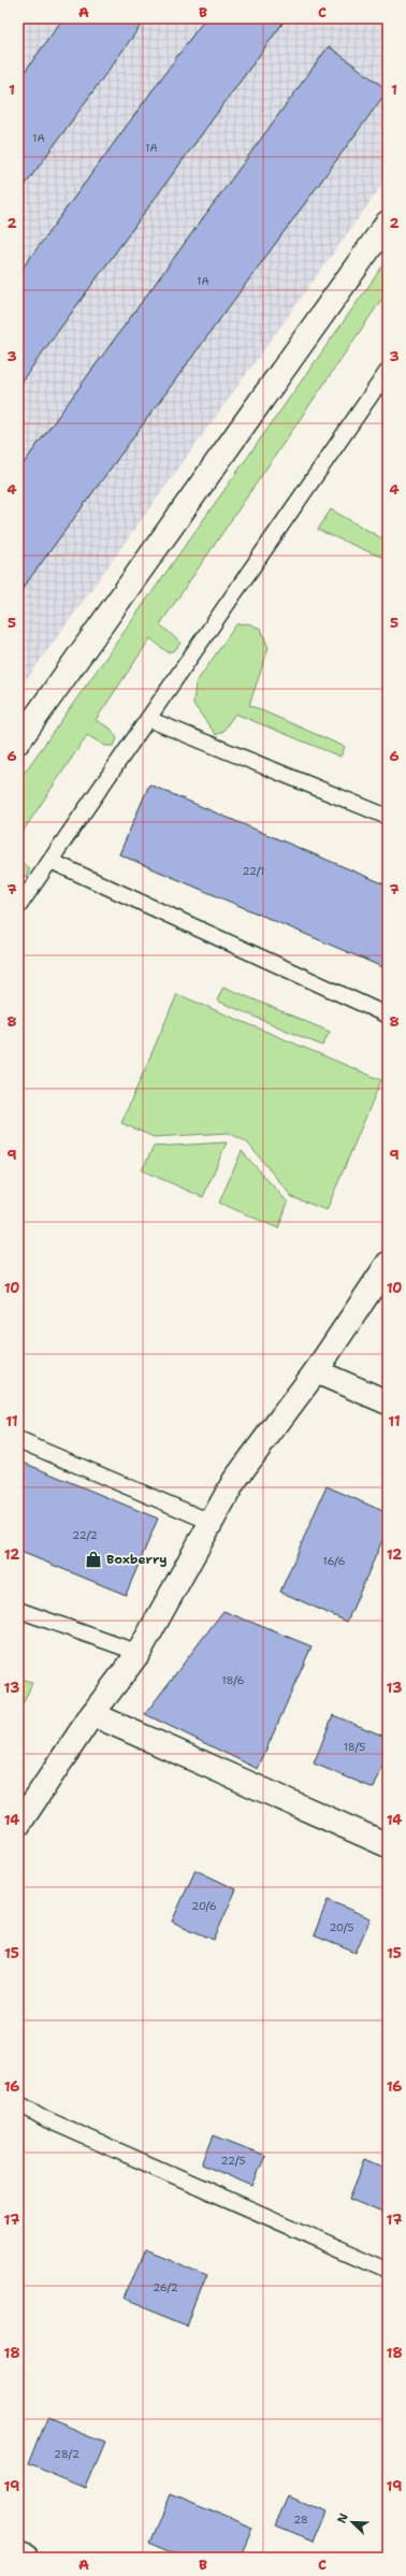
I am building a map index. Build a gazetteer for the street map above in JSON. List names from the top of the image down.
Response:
{
  "places": {
    "shop": ["Boxberry"]
  },
  "house_numbers": [
    "1А",
    "1А",
    "1А",
    "22/1",
    "22/2",
    "16/6",
    "18/6",
    "18/5",
    "20/6",
    "20/5",
    "22/5",
    "26/2",
    "28/2",
    "28"
  ],
  "north": "top left",
  "grid": {
    "columns": ["A", "B", "C"],
    "rows": [
      "1",
      "2",
      "3",
      "4",
      "5",
      "6",
      "7",
      "8",
      "9",
      "10",
      "11",
      "12",
      "13",
      "14",
      "15",
      "16",
      "17",
      "18",
      "19"
    ]
  }
}
